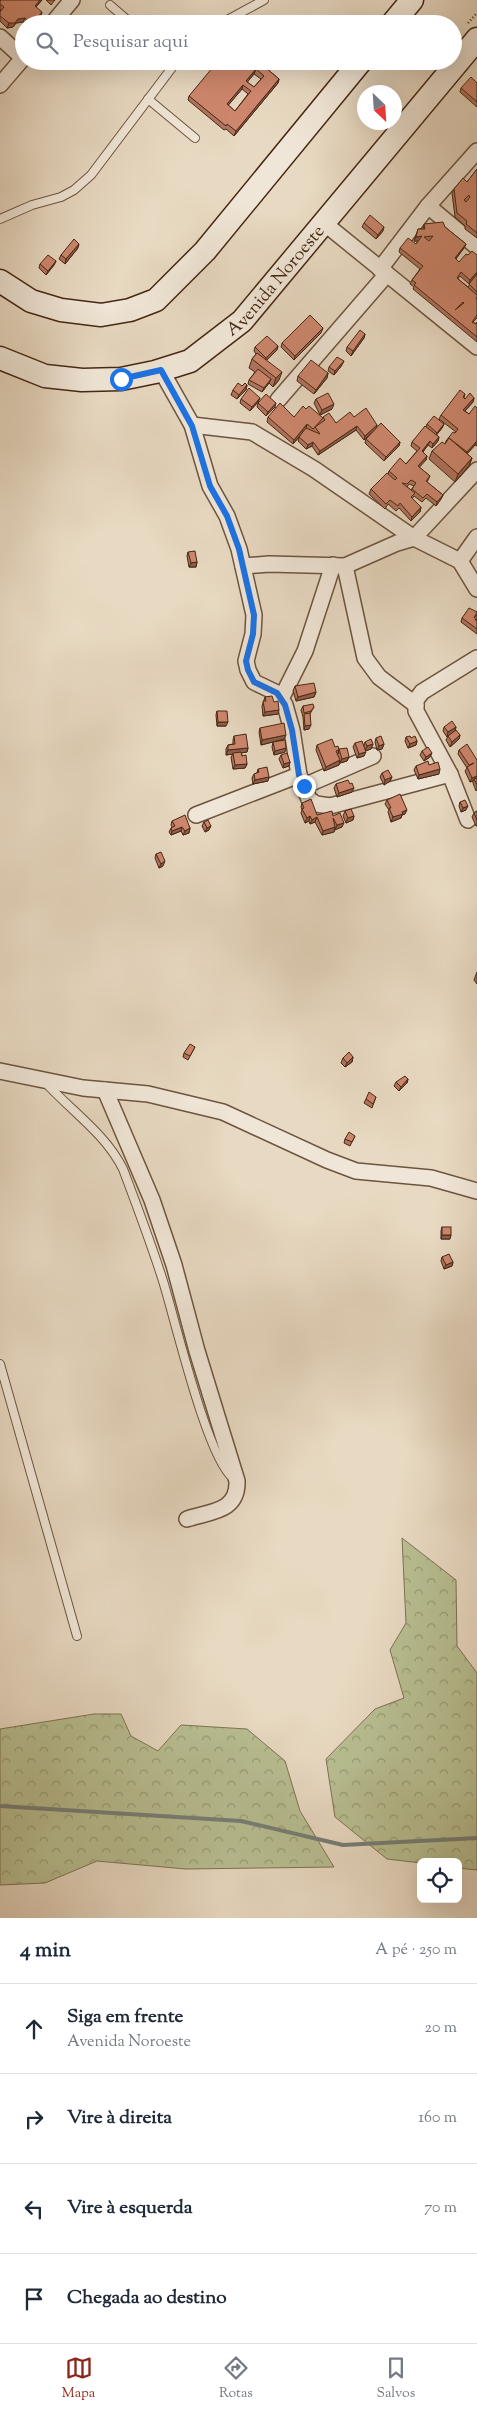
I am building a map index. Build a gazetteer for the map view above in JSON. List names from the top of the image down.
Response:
{
  "streets": {
    "street": ["Avenida Noroeste"]
  },
  "north": "bottom right",
  "page": {
    "search": "Pesquisar aqui",
    "heading": ["4 min", "A pé · 250 m"],
    "list": [
      ["Siga em frente", "Avenida Noroeste", "20 m"],
      ["Vire à direita", "160 m"],
      ["Vire à esquerda", "70 m"],
      "Chegada ao destino"
    ],
    "nav": ["Mapa", "Rotas", "Salvos"]
  }
}
